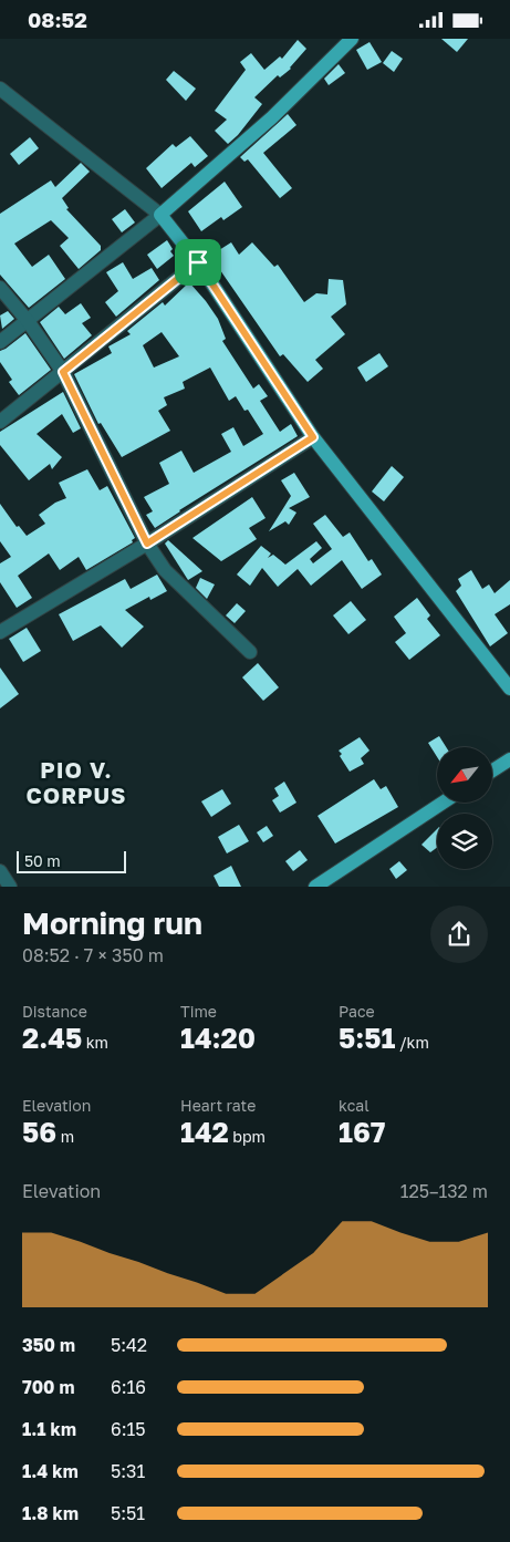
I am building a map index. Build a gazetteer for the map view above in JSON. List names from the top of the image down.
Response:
{
  "districts": ["PIO V. CORPUS"],
  "scale_bar": "50 m",
  "north": "bottom left",
  "page": {
    "status": "08:52",
    "scale": "50 m",
    "heading": ["Morning run", "08:52 · 7 × 350 m"],
    "stats": [
      ["Distance", "2.45 km"],
      ["Time", "14:20"],
      ["Pace", "5:51 /km"],
      ["Elevation", "56 m"],
      ["Heart rate", "142 bpm"],
      ["kcal", "167"]
    ],
    "chart": ["Elevation", "125–132 m"],
    "list": [
      {
        "name": "350 m",
        "note": "5:42"
      },
      {
        "name": "700 m",
        "note": "6:16"
      },
      {
        "name": "1.1 km",
        "note": "6:15"
      },
      {
        "name": "1.4 km",
        "note": "5:31"
      },
      {
        "name": "1.8 km",
        "note": "5:51"
      }
    ]
  }
}
